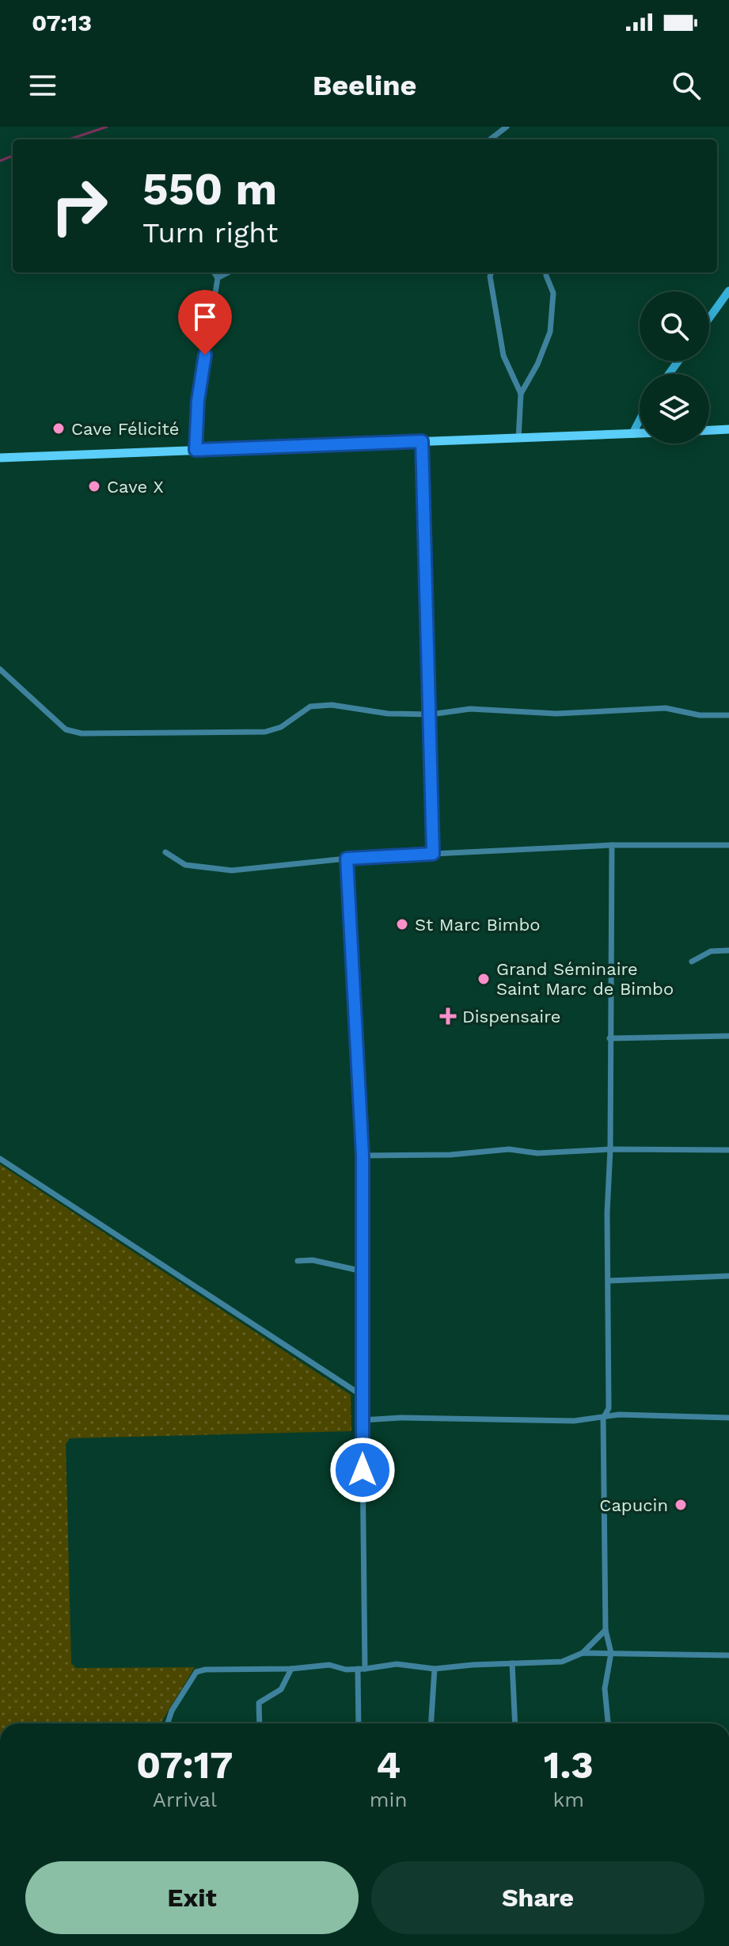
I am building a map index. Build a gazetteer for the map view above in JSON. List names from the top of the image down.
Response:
{
  "places": {
    "other": [
      "Cave Félicité",
      "Cave X",
      "St Marc Bimbo",
      "Grand Séminaire Saint Marc de Bimbo",
      "Capucin"
    ],
    "health": ["Dispensaire"]
  },
  "page": {
    "status": "07:13",
    "header": "Beeline",
    "turn": ["550 m", "Turn right"],
    "eta": [
      "07:17",
      "Arrival",
      "4",
      "min",
      "1.3",
      "km"
    ],
    "buttons": ["Exit", "Share"]
  }
}
